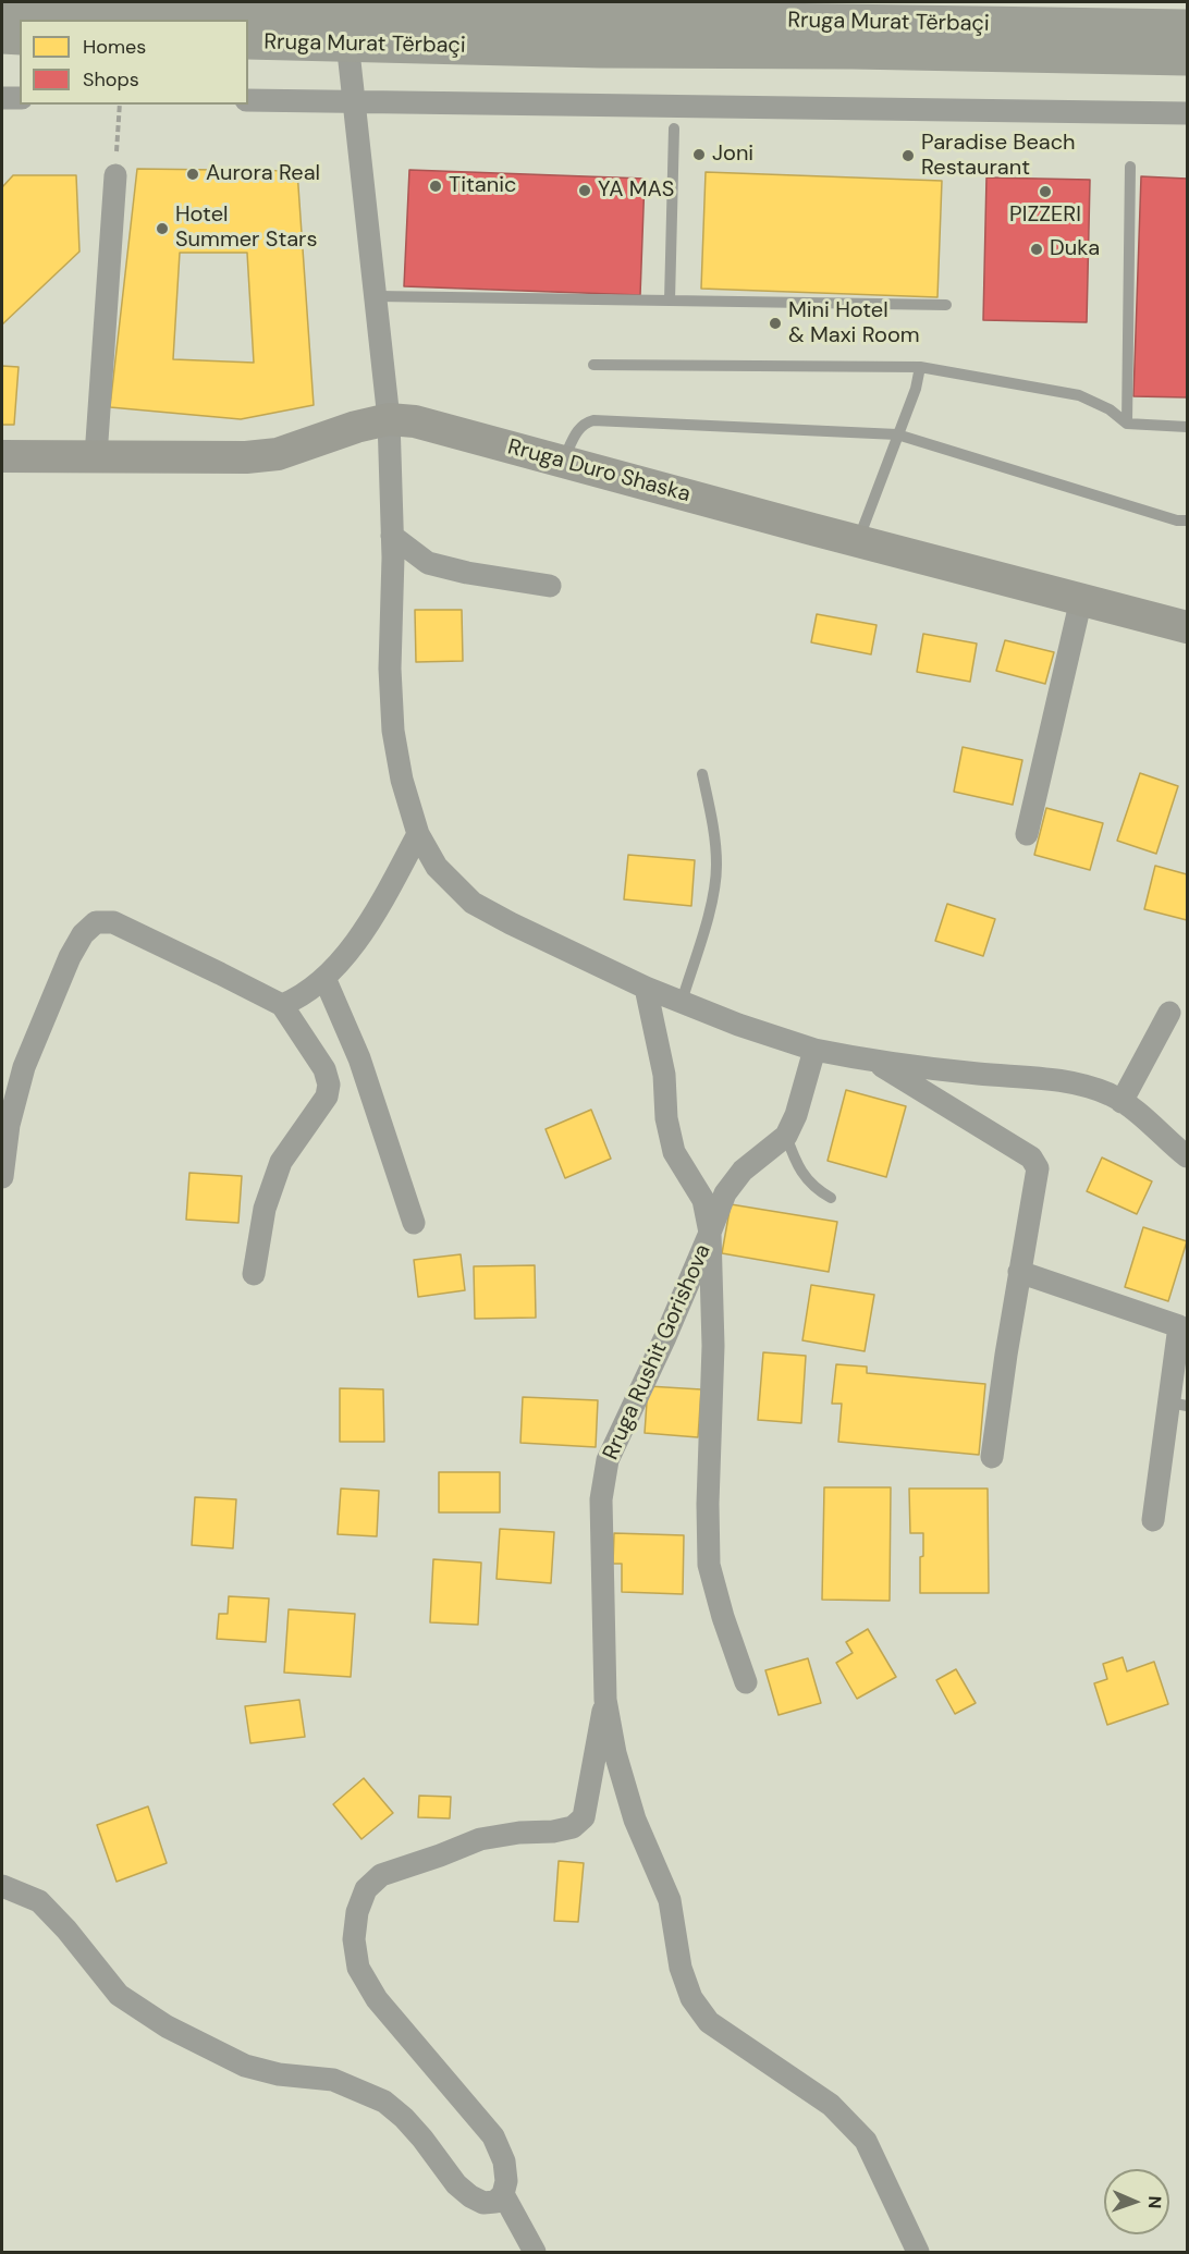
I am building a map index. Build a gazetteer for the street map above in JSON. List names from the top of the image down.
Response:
{
  "streets": {
    "main road": ["Rruga Murat Tërbaçi", "Rruga Duro Shaska"],
    "street": ["Rruga Rushit Gorishova"]
  },
  "places": [
    "Joni",
    "Paradise Beach Restaurant",
    "Aurora Real",
    "Titanic",
    "YA MAS",
    "PIZZERI",
    "Hotel Summer Stars",
    "Duka",
    "Mini Hotel & Maxi Room"
  ],
  "legend": ["Homes", "Shops"],
  "north": "right"
}
